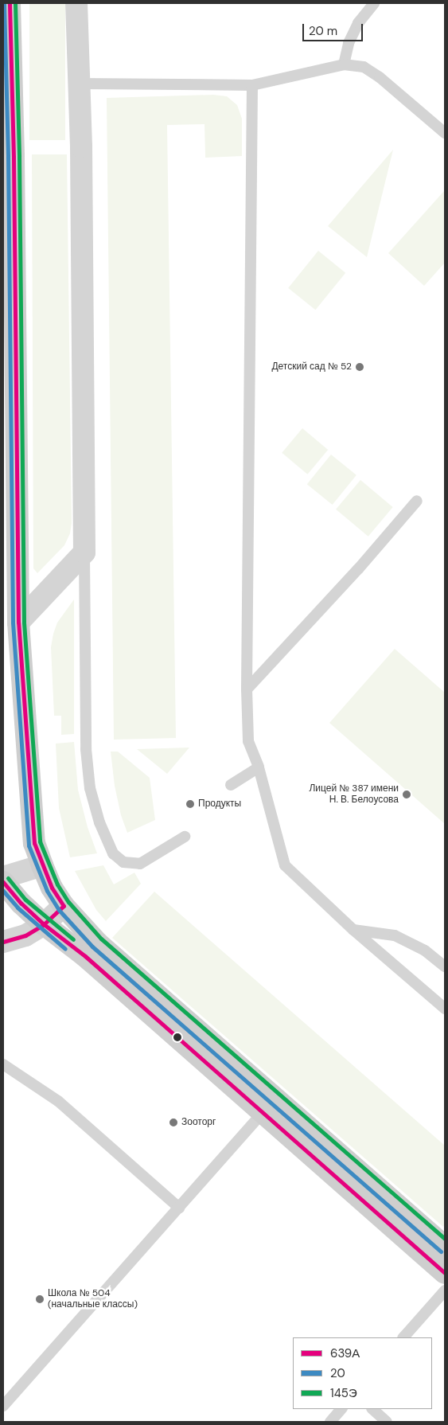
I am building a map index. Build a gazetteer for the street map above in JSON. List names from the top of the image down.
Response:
{
  "places": [
    "Детский сад № 52",
    "Лицей № 387 имени Н. В. Белоусова",
    "Продукты",
    "Зооторг",
    "Школа № 504 (начальные классы)"
  ],
  "lines": ["transit line 639А", "transit line 20", "transit line 145Э"],
  "legend": ["639А", "20", "145Э"],
  "scale_bar": "20 m"
}
